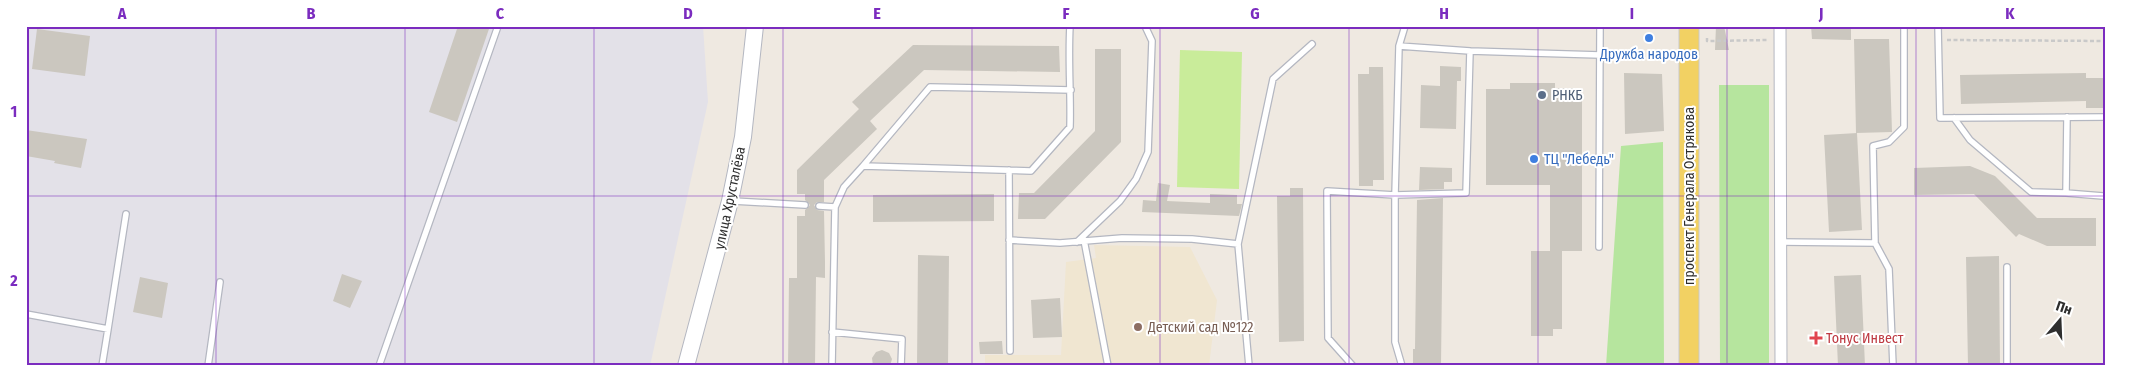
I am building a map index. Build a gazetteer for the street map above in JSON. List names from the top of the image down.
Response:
{
  "streets": {
    "main road": ["проспект Генерала Острякова", "улица Хрусталёва"]
  },
  "places": {
    "other": [
      "Дружба народов",
      "РНКБ",
      "ТЦ \"Лебедь\"",
      "Детский сад №122"
    ],
    "health": ["Тонус Инвест"]
  },
  "north": "top",
  "grid": {
    "columns": [
      "A",
      "B",
      "C",
      "D",
      "E",
      "F",
      "G",
      "H",
      "I",
      "J",
      "K"
    ],
    "rows": ["1", "2"]
  }
}
